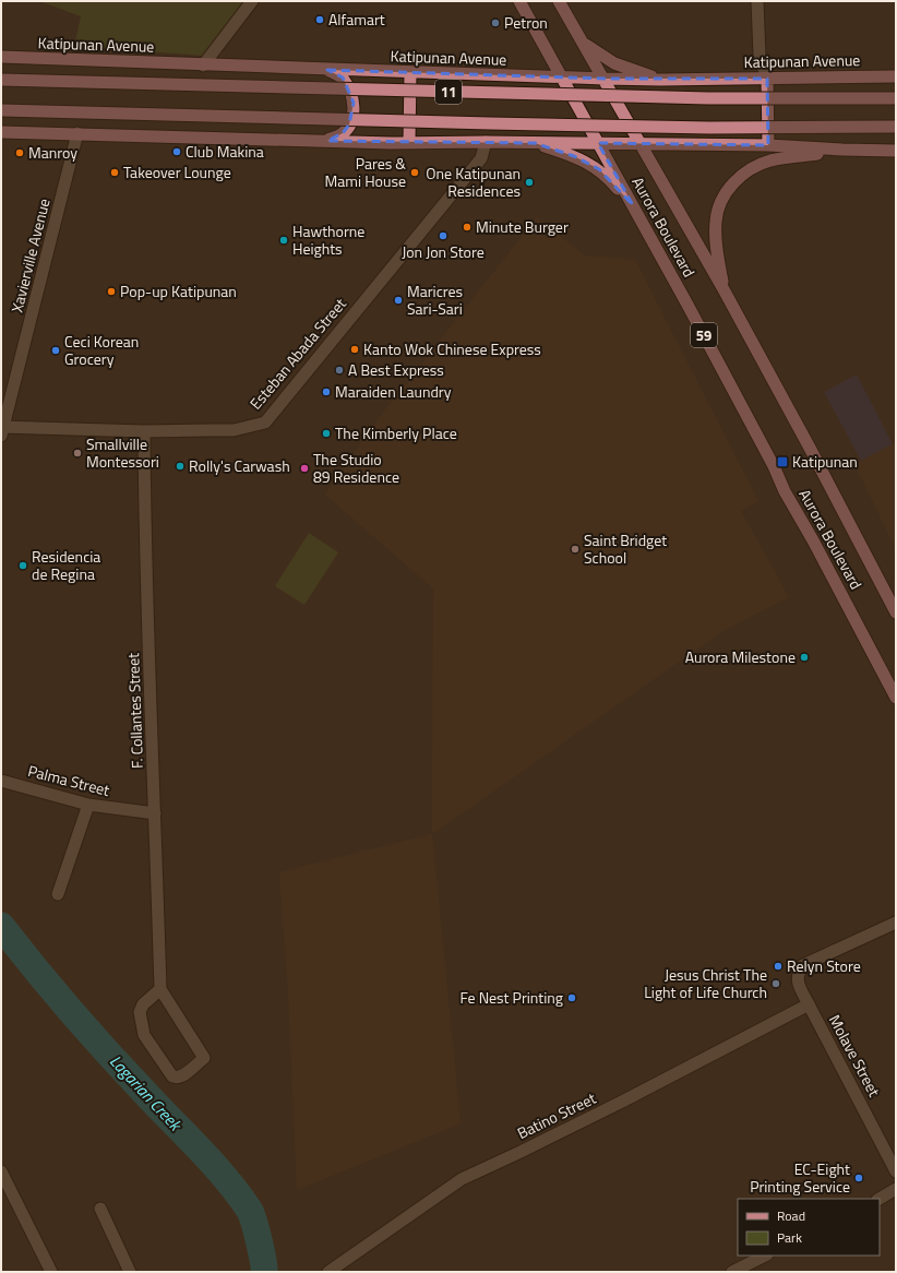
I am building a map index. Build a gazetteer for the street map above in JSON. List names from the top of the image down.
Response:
{
  "streets": {
    "main road": [
      "Katipunan Avenue",
      "11",
      "Aurora Boulevard",
      "59"
    ],
    "street": [
      "Xavierville Avenue",
      "Esteban Abada Street",
      "F. Collantes Street",
      "Palma Street",
      "Molave Street",
      "Batino Street"
    ]
  },
  "crossings": [
    ["Katipunan Avenue", "59"],
    ["Aurora Boulevard", "59"],
    ["Xavierville Avenue", "Esteban Abada Street"],
    ["Esteban Abada Street", "F. Collantes Street"],
    ["F. Collantes Street", "Palma Street"],
    ["Molave Street", "Batino Street"]
  ],
  "water": ["Lagarian Creek"],
  "places": {
    "other": [
      "Alfamart",
      "Petron",
      "Club Makina",
      "Manroy",
      "Takeover Lounge",
      "Pares & Mami House",
      "One Katipunan Residences",
      "Minute Burger",
      "Jon Jon Store",
      "Hawthorne Heights",
      "Pop-up Katipunan",
      "Maricres Sari-Sari",
      "Kanto Wok Chinese Express",
      "Ceci Korean Grocery",
      "A Best Express",
      "Maraiden Laundry",
      "The Kimberly Place",
      "Smallville Montessori",
      "Rolly's Carwash",
      "The Studio 89 Residence",
      "Saint Bridget School",
      "Residencia de Regina",
      "Aurora Milestone",
      "Relyn Store",
      "Jesus Christ The Light of Life Church",
      "Fe Nest Printing",
      "EC-Eight Printing Service"
    ],
    "transit": ["Katipunan"]
  },
  "legend": ["Road", "Park"]
}
